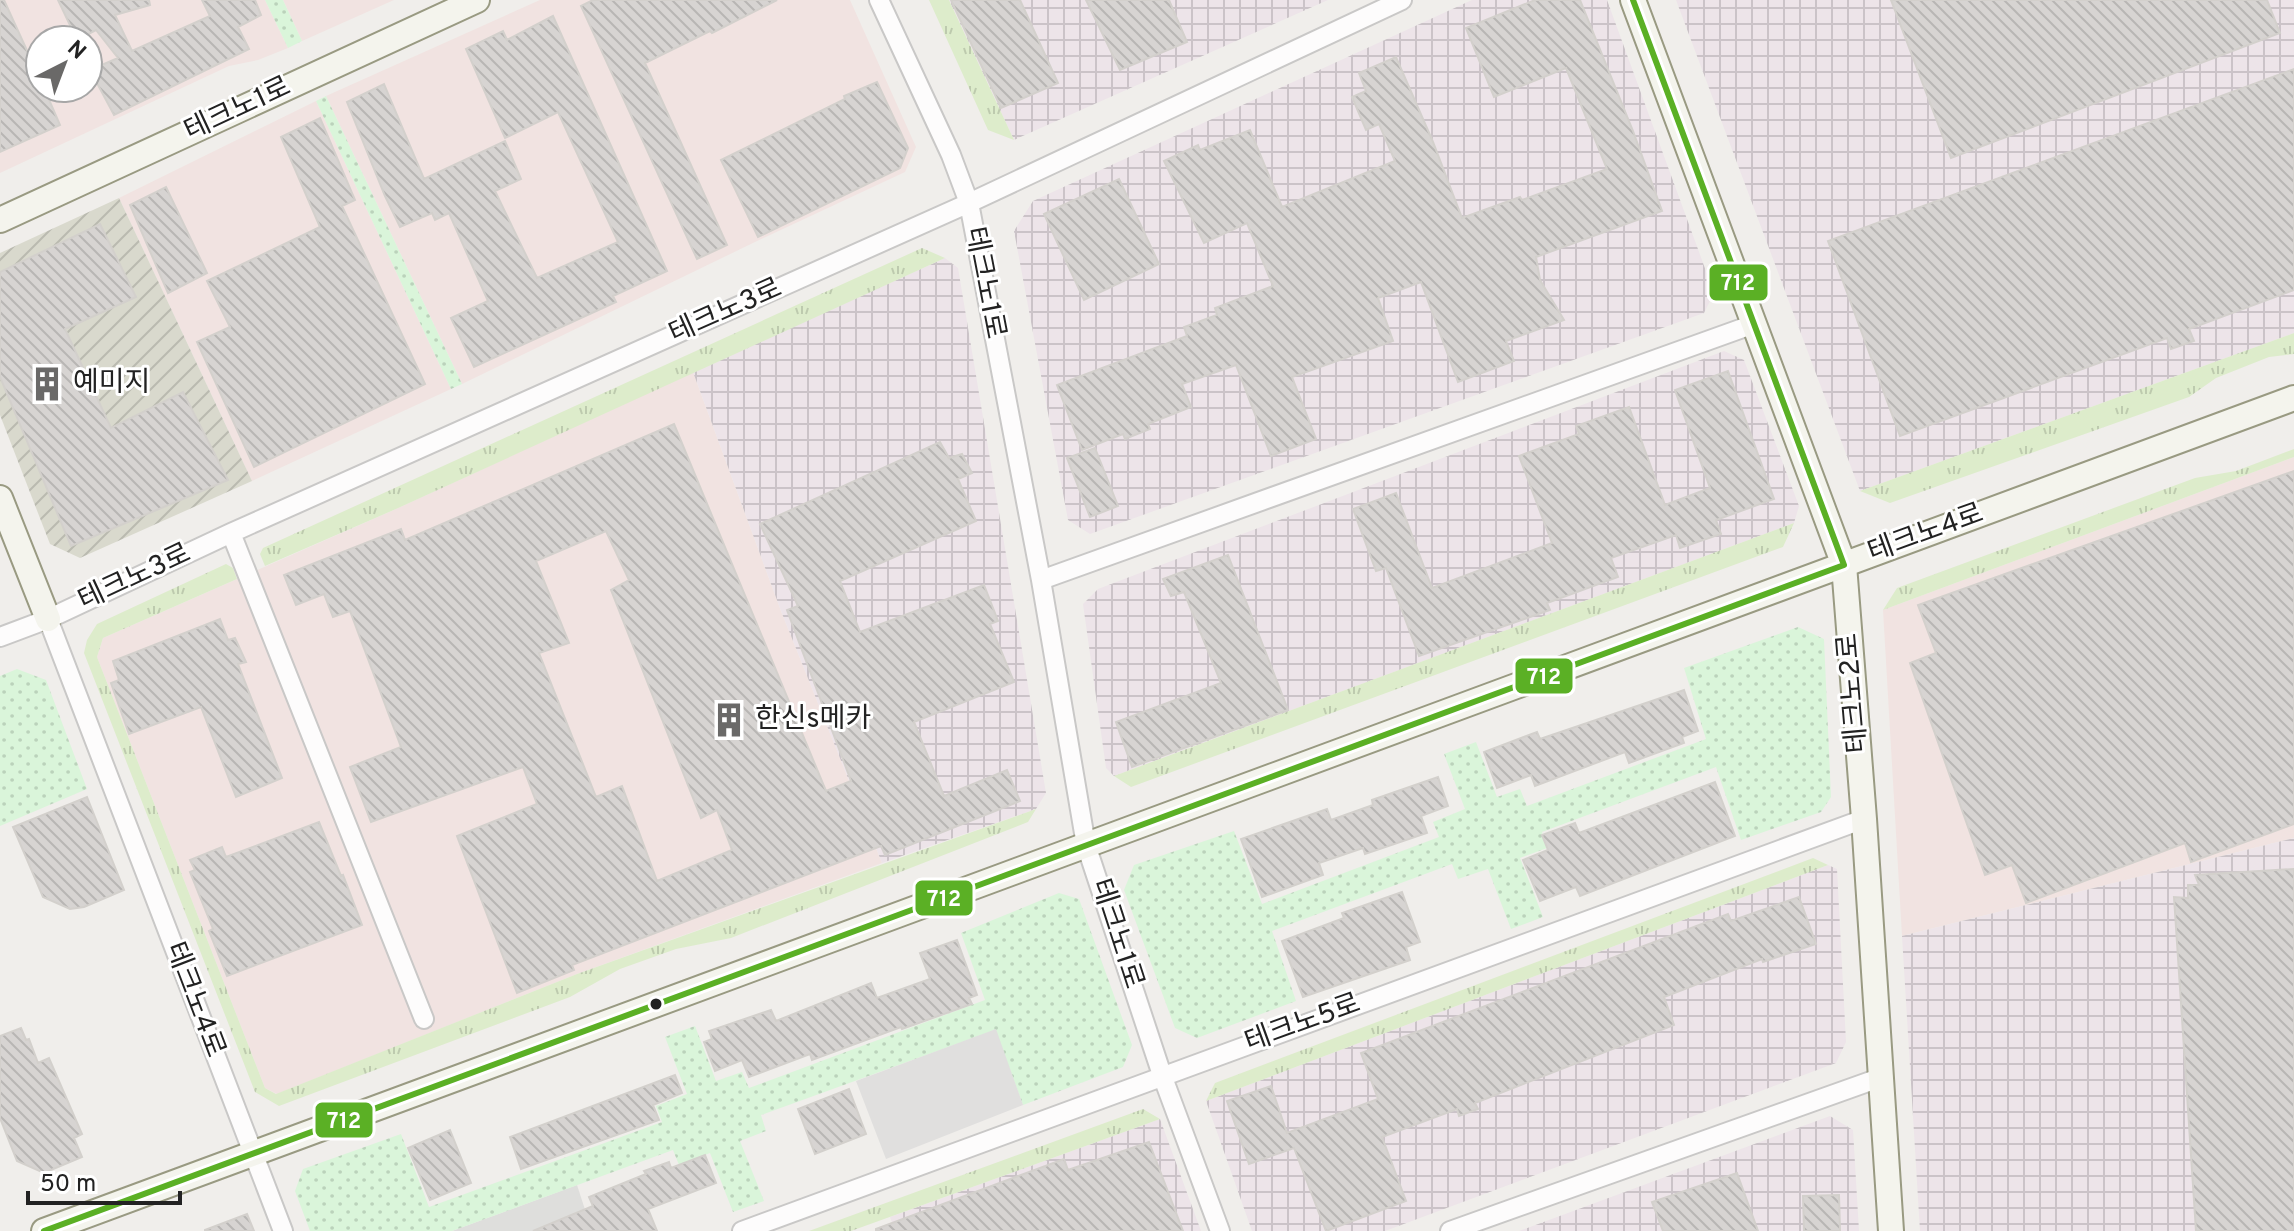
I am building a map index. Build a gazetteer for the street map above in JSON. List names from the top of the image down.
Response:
{
  "streets": {
    "main road": ["테크노1로", "테크노4로", "테크노2로"],
    "street": ["테크노3로", "테크노5로"]
  },
  "crossings": [
    ["테크노1로", "테크노3로"],
    ["테크노1로", "테크노4로"],
    ["테크노1로", "테크노5로"],
    ["테크노3로", "테크노4로"],
    ["테크노4로", "테크노2로"],
    ["테크노2로", "테크노5로"]
  ],
  "places": {
    "building": ["예미지", "한신s메카"]
  },
  "lines": ["transit line 712"],
  "scale_bar": "50 m",
  "north": "top right"
}
